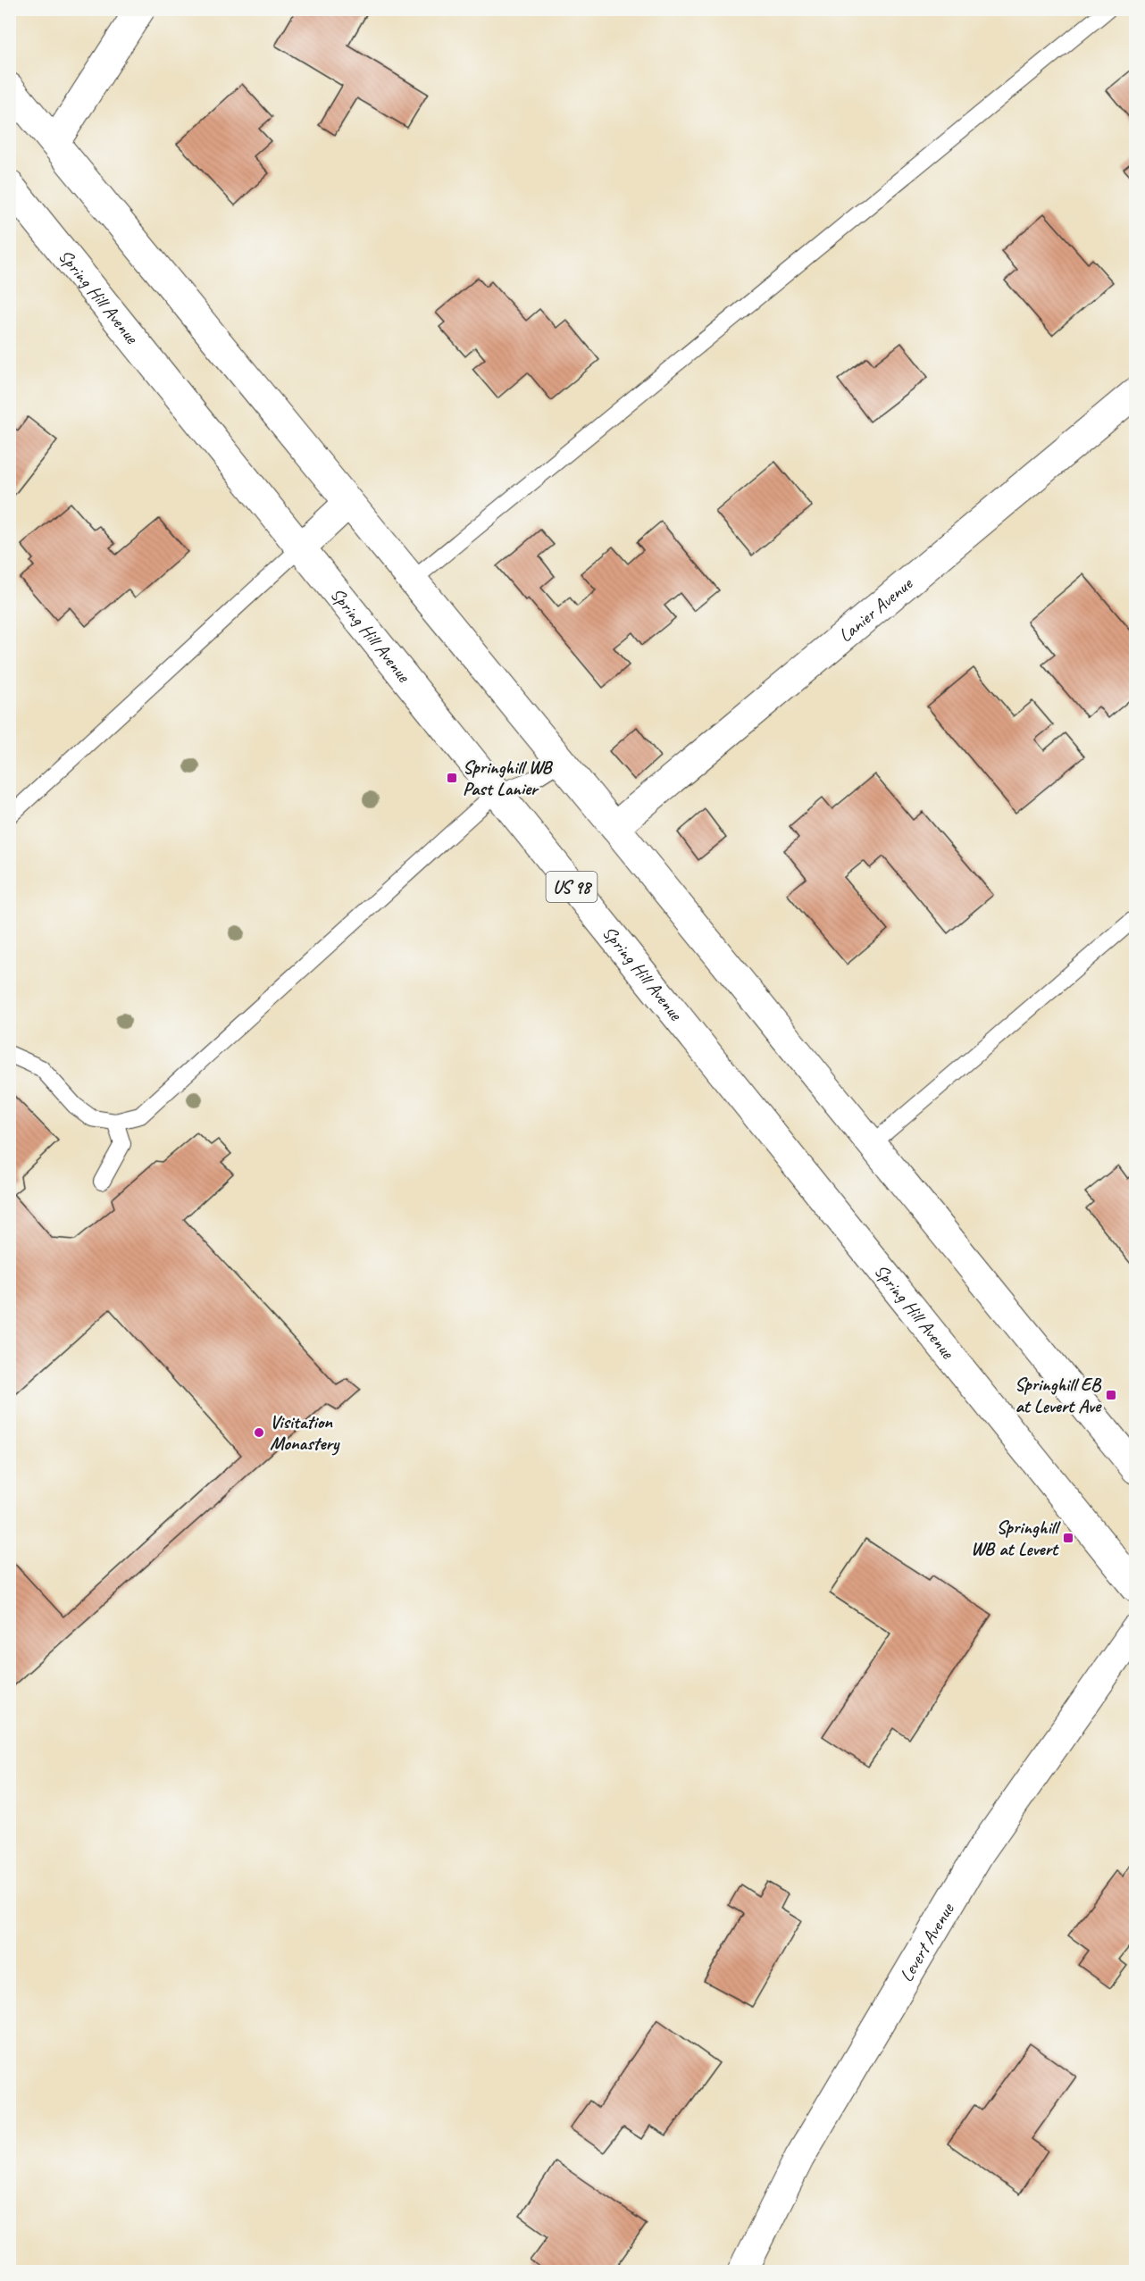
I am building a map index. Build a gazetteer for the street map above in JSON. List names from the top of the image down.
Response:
{
  "streets": {
    "main road": [
      "Spring Hill Avenue",
      "Lanier Avenue",
      "US 98",
      "Levert Avenue"
    ]
  },
  "places": {
    "transit": ["Springhill WB Past Lanier", "Springhill EB at Levert Ave", "Springhill WB at Levert"],
    "other": ["Visitation Monastery"]
  }
}
